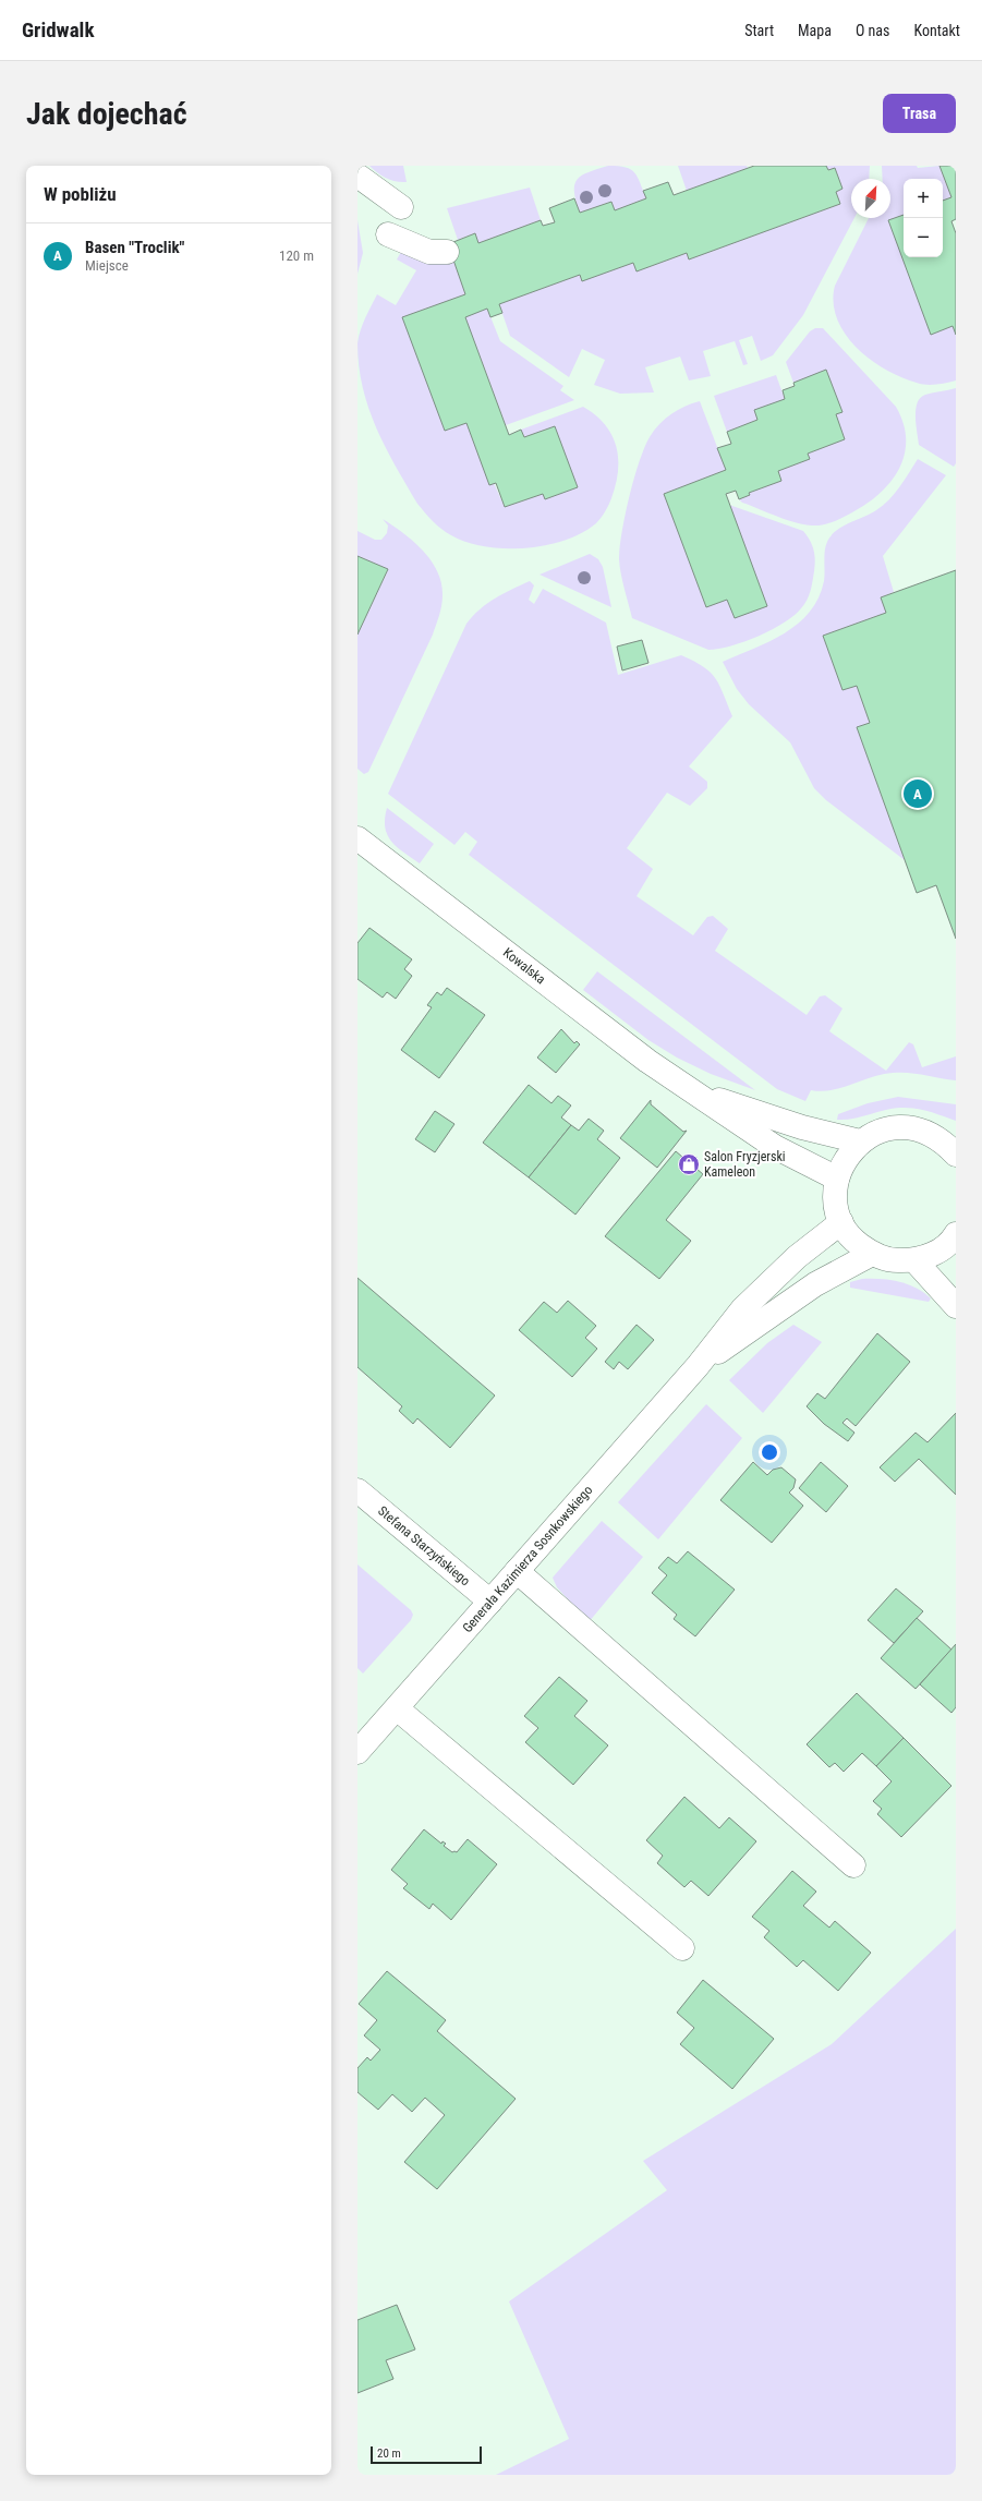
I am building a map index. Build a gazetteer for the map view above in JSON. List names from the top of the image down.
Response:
{
  "streets": {
    "street": ["Kowalska", "Stefana Starzyńskiego", "Generała Kazimierza Sosnkowskiego"]
  },
  "crossings": [
    ["Stefana Starzyńskiego", "Generała Kazimierza Sosnkowskiego"]
  ],
  "places": {
    "shop": ["Salon Fryzjerski Kameleon"]
  },
  "scale_bar": "20 m",
  "north": "top right",
  "page": {
    "header": "Gridwalk",
    "nav": [
      "Start",
      "Mapa",
      "O nas",
      "Kontakt"
    ],
    "buttons": "Trasa",
    "title": "Jak dojechać",
    "heading": "W pobliżu",
    "map_buttons": ["+", "−"],
    "list": [
      {
        "mark": "A",
        "name": "Basen \"Troclik\"",
        "note": "Miejsce",
        "value": "120 m"
      }
    ],
    "pins": "A",
    "scale": "20 m"
  }
}
